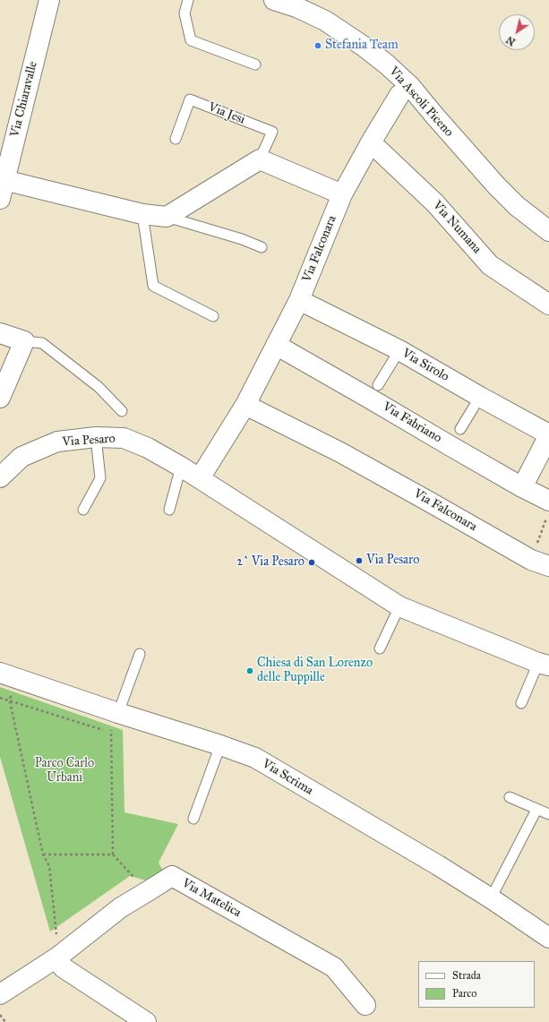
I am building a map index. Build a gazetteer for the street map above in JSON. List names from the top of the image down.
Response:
{
  "streets": {
    "street": [
      "Via Chiaravalle",
      "Via Ascoli Piceno",
      "Via Numana",
      "Via Falconara",
      "Via Sirolo",
      "Via Fabriano",
      "Via Pesaro",
      "Via Scrima",
      "Via Matelica"
    ],
    "lane": ["Via Jesi"]
  },
  "crossings": [
    ["Via Numana", "Via Falconara"],
    ["Via Falconara", "Via Sirolo"],
    ["Via Falconara", "Via Fabriano"],
    ["Via Falconara", "Via Pesaro"]
  ],
  "parks": ["Parco Carlo Urbani"],
  "places": [
    "Stefania Team",
    "Via Pesaro",
    "2^ Via Pesaro",
    "Chiesa di San Lorenzo delle Puppille"
  ],
  "legend": ["Strada", "Parco"],
  "north": "bottom left"
}
